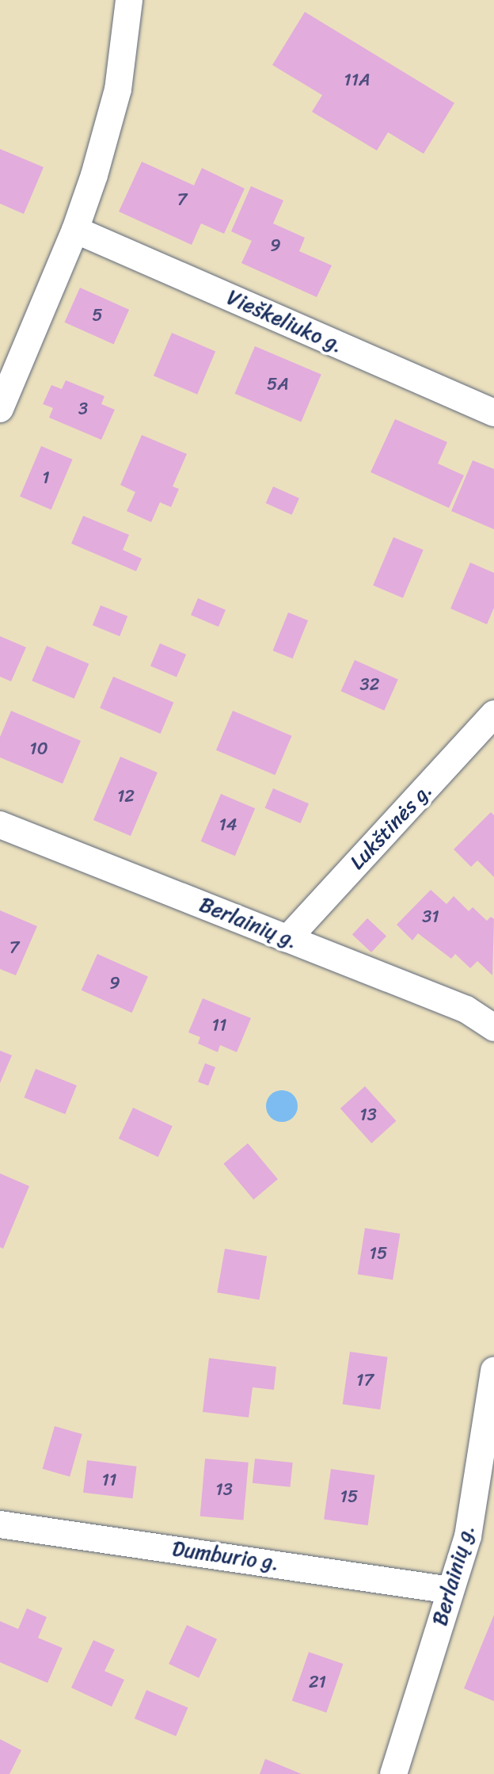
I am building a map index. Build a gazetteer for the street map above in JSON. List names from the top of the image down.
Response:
{
  "streets": {
    "street": [
      "Vieškeliuko g.",
      "Lukštinės g.",
      "Berlainių g.",
      "Dumburio g."
    ]
  },
  "crossings": [
    ["Lukštinės g.", "Berlainių g."],
    ["Berlainių g.", "Dumburio g."]
  ],
  "house_numbers": [
    "11A",
    "7",
    "9",
    "5",
    "5A",
    "3",
    "1",
    "32",
    "10",
    "12",
    "14",
    "31",
    "7",
    "9",
    "11",
    "13",
    "15",
    "17",
    "11",
    "13",
    "15",
    "21"
  ]
}
